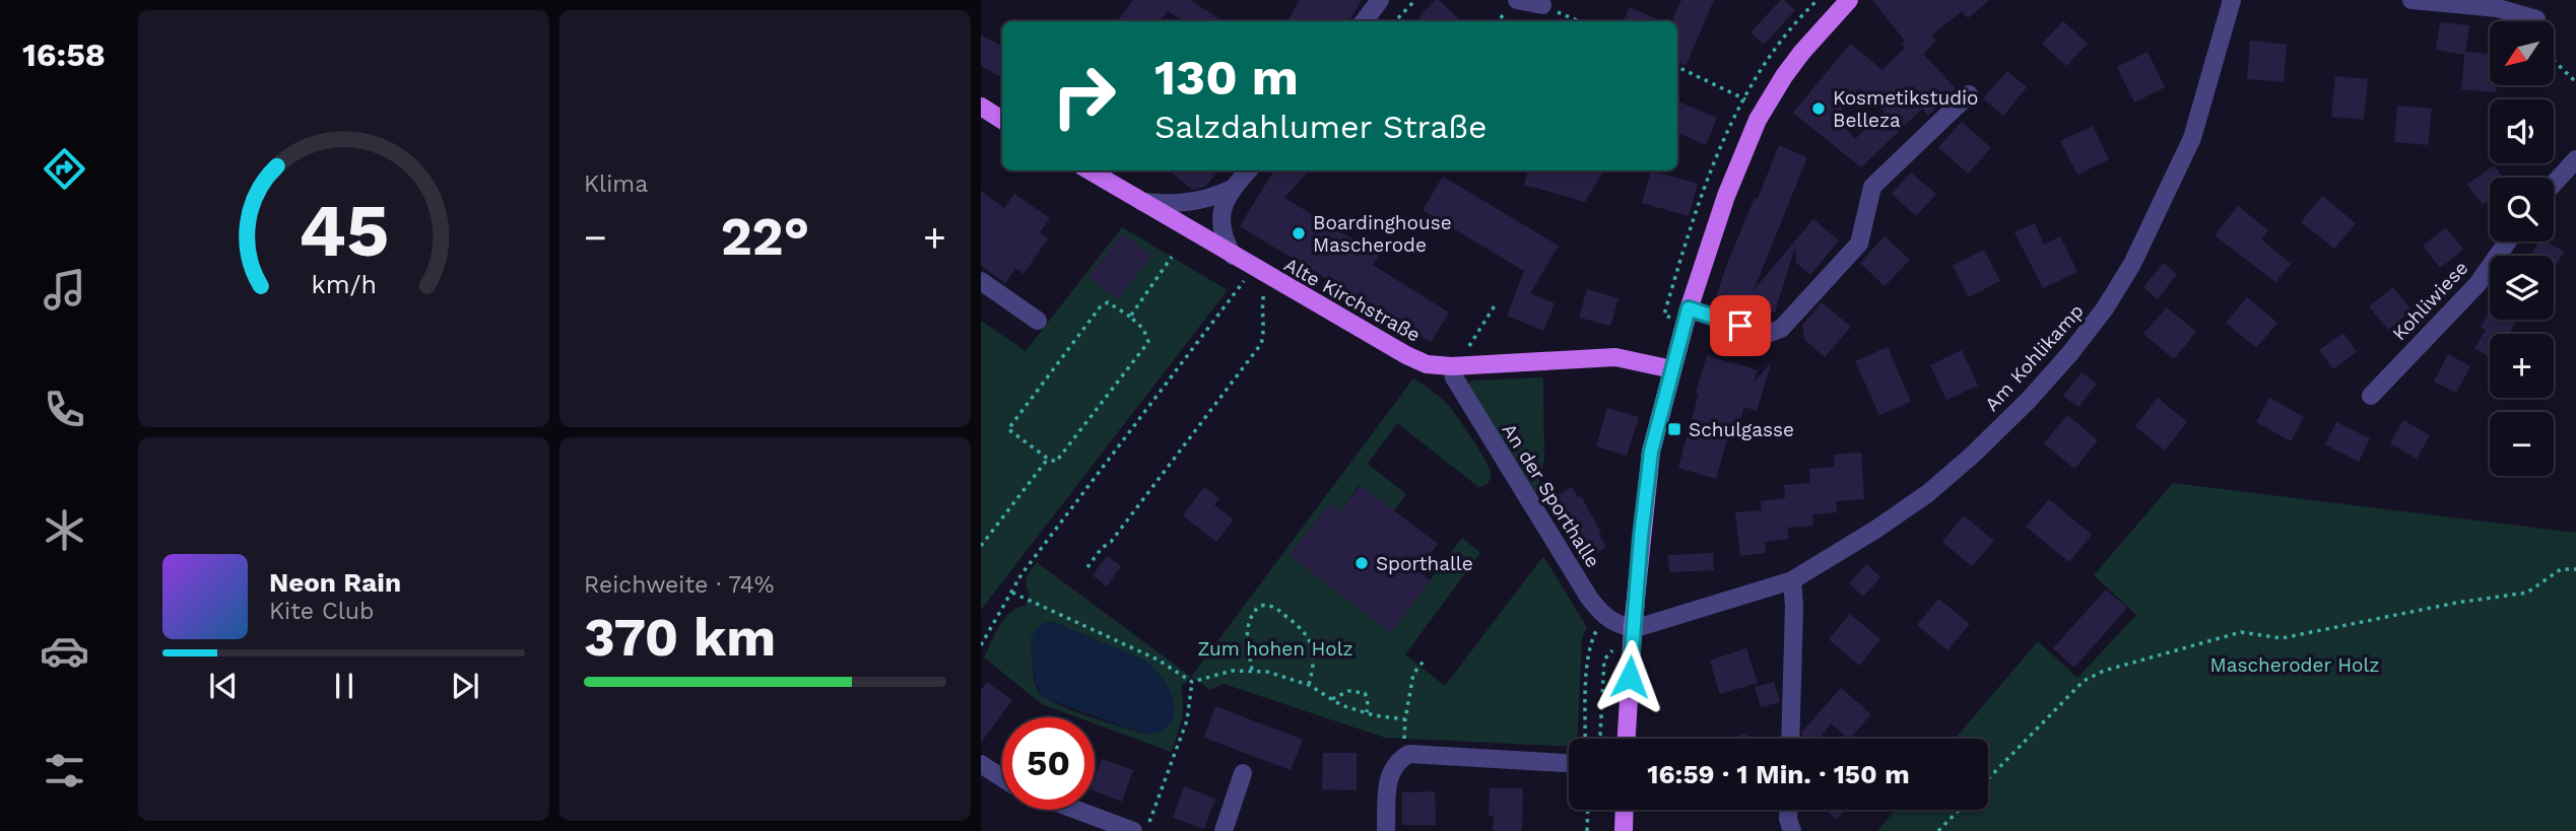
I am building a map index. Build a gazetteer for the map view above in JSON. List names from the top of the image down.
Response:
{
  "streets": {
    "main road": ["Alte Kirchstraße"],
    "street": ["Kohliwiese", "Am Kohlikamp", "An der Sporthalle"]
  },
  "crossings": [
    ["Alte Kirchstraße", "An der Sporthalle"],
    ["Am Kohlikamp", "An der Sporthalle"]
  ],
  "parks": ["Zum hohen Holz", "Mascheroder Holz"],
  "places": {
    "other": ["Kosmetikstudio Belleza", "Boardinghouse Mascherode", "Sporthalle"],
    "transit": ["Schulgasse"]
  },
  "north": "bottom left",
  "page": {
    "tabs": "16:58",
    "tile": [
      "Klima",
      ["Reichweite · 74%", "370 km"]
    ],
    "map_buttons": ["+", "−"],
    "turn": ["130 m", "Salzdahlumer Straße"],
    "heat": ["−", "22°", "+"],
    "song": ["Neon Rain", "Kite Club"],
    "limit": "50",
    "trip": "16:59 · 1 Min. · 150 m",
    "gauge": ["45", "km/h"]
  }
}
